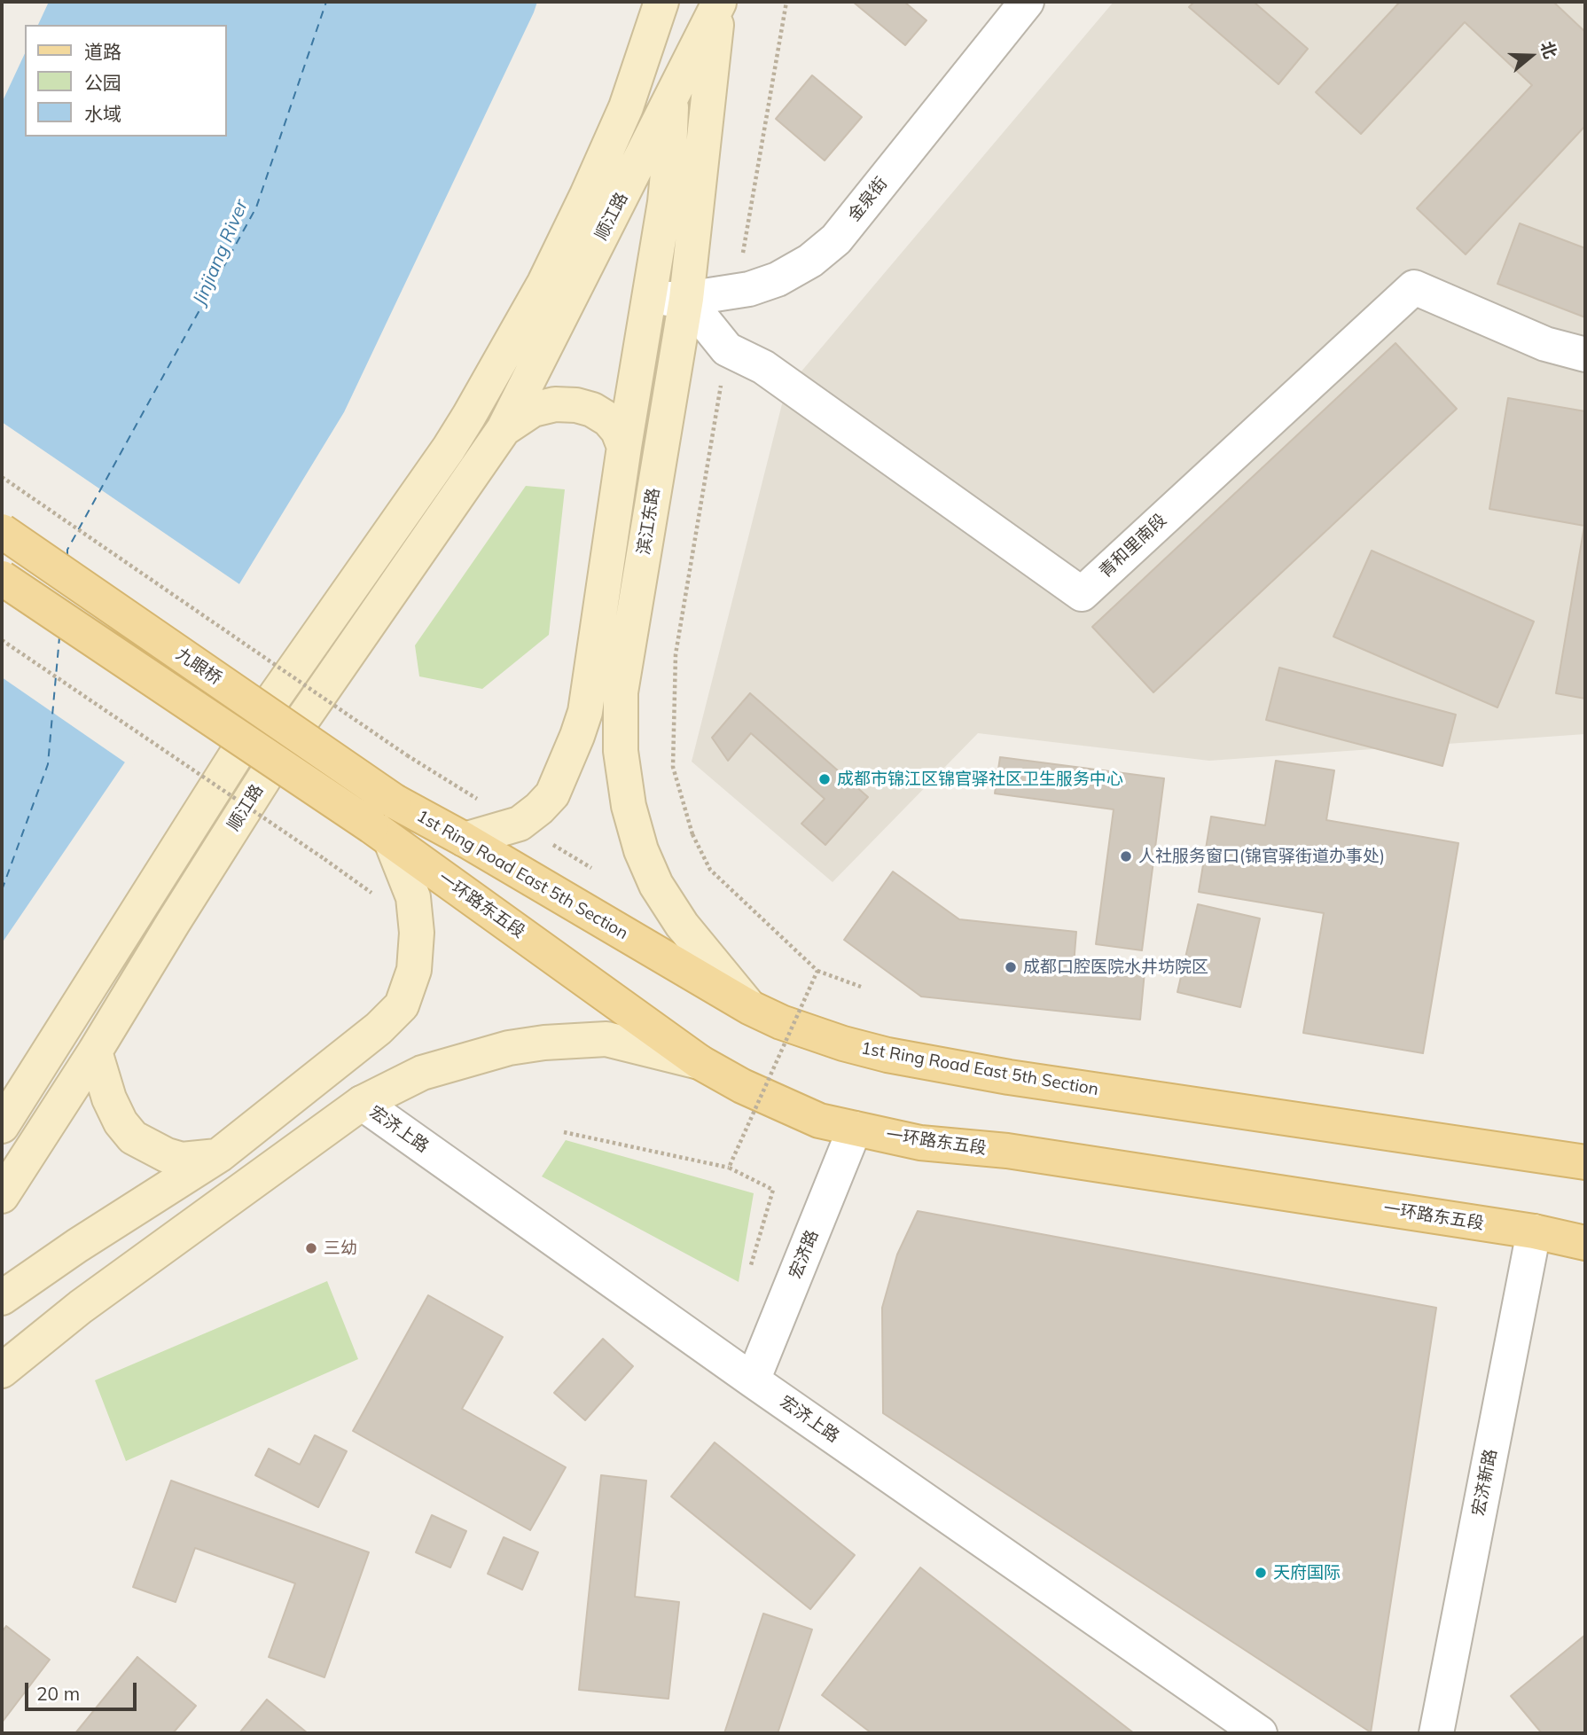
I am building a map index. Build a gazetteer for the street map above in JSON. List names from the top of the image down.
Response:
{
  "streets": {
    "main road": [
      "顺江路",
      "滨江东路",
      "九眼桥",
      "1st Ring Road East 5th Section",
      "一环路东五段"
    ],
    "street": [
      "金泉街",
      "青和里南段",
      "宏济上路",
      "宏济路",
      "宏济新路"
    ]
  },
  "crossings": [
    ["金泉街", "滨江东路"],
    ["金泉街", "青和里南段"],
    ["顺江路", "滨江东路"],
    ["滨江东路", "青和里南段"],
    ["滨江东路", "1st Ring Road East 5th Section"],
    ["九眼桥", "1st Ring Road East 5th Section"],
    ["一环路东五段", "宏济路"],
    ["一环路东五段", "宏济新路"],
    ["宏济上路", "宏济路"]
  ],
  "water": ["Jinjiang River"],
  "places": [
    "成都市锦江区锦官驿社区卫生服务中心",
    "人社服务窗口(锦官驿街道办事处)",
    "成都口腔医院水井坊院区",
    "三幼",
    "天府国际"
  ],
  "legend": ["道路", "公园", "水域"],
  "scale_bar": "20 m",
  "north": "right"
}
